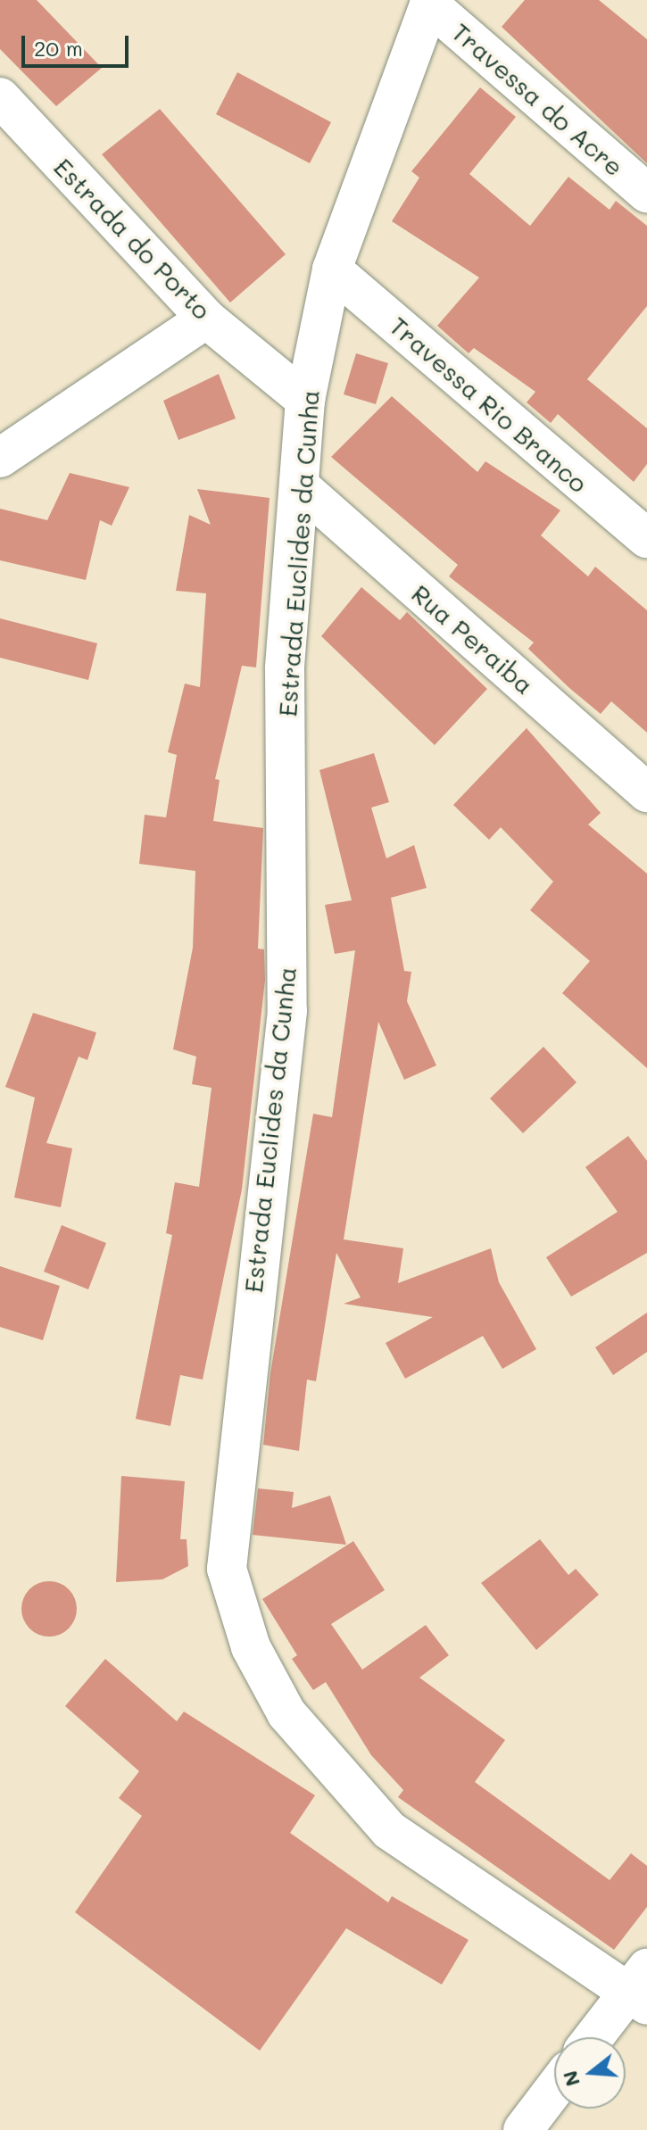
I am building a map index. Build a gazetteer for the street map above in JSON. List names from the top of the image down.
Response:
{
  "streets": {
    "street": [
      "Travessa do Acre",
      "Estrada do Porto",
      "Travessa Rio Branco",
      "Estrada Euclides da Cunha",
      "Rua Peraiba"
    ]
  },
  "crossings": [
    ["Travessa do Acre", "Estrada Euclides da Cunha"],
    ["Estrada do Porto", "Estrada Euclides da Cunha"],
    ["Travessa Rio Branco", "Estrada Euclides da Cunha"],
    ["Estrada Euclides da Cunha", "Rua Peraiba"]
  ],
  "scale_bar": "20 m",
  "north": "left"
}
